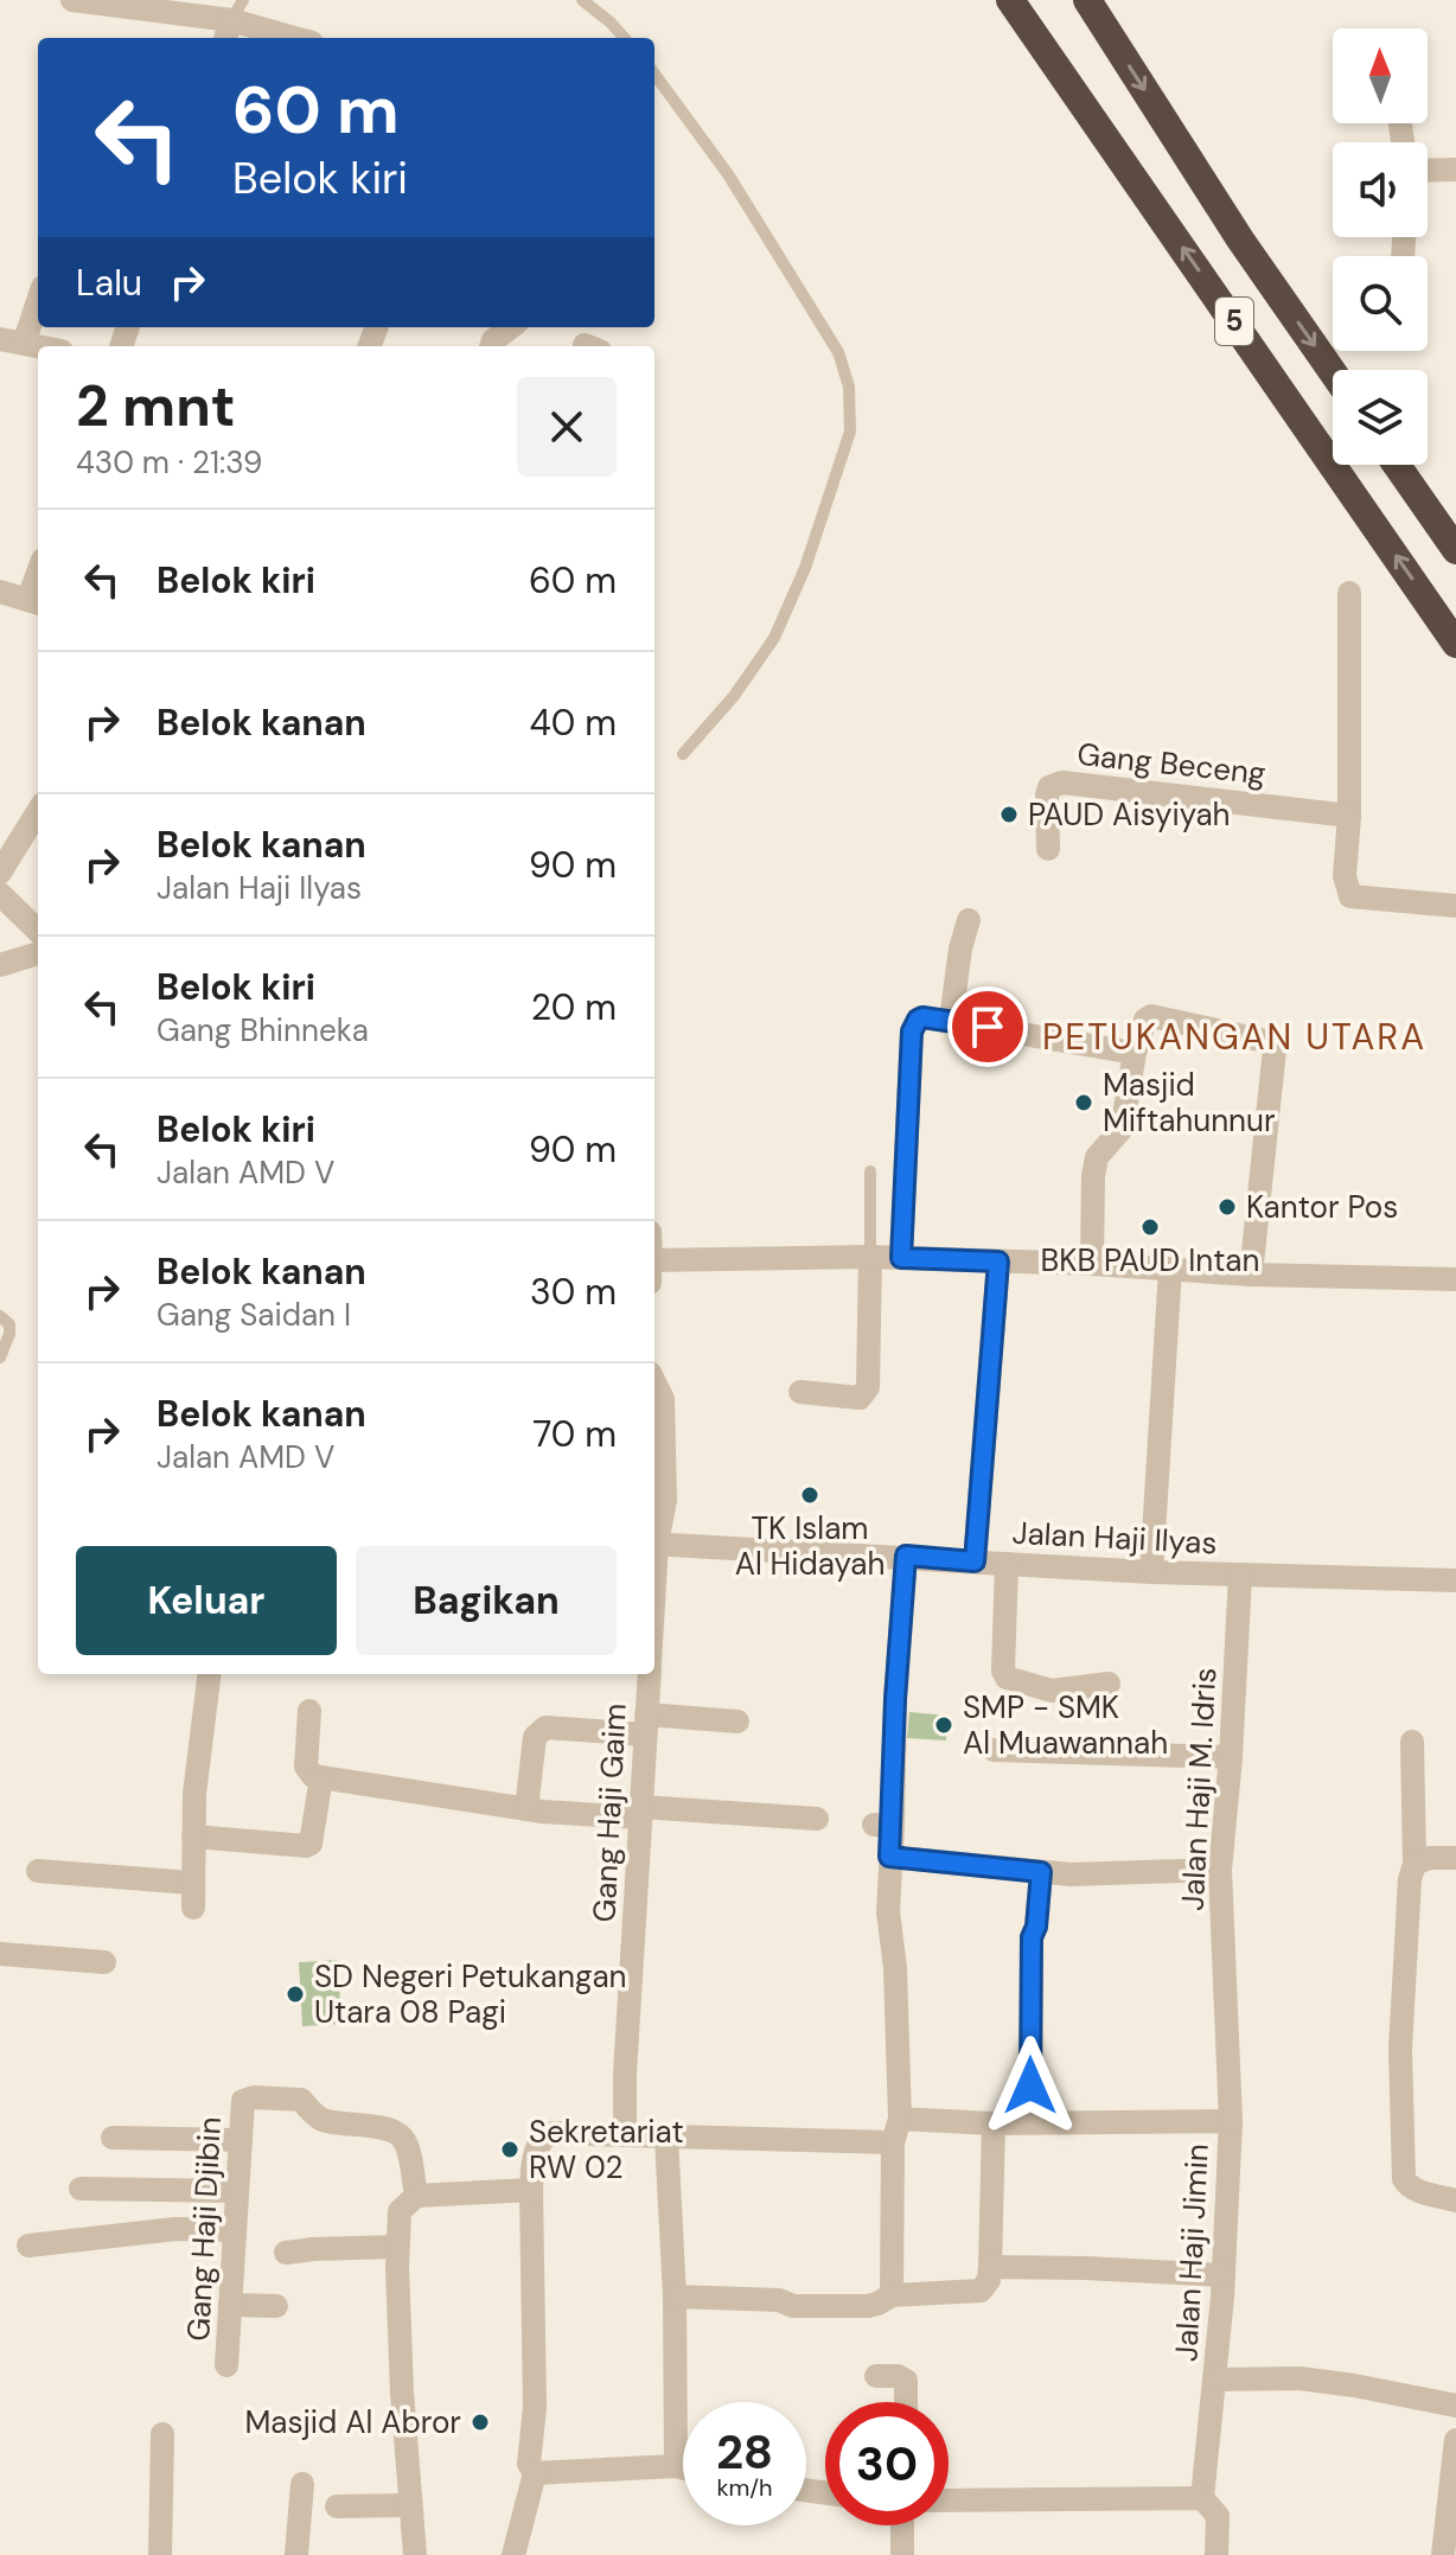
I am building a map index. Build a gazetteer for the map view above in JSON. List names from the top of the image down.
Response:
{
  "streets": {
    "highway": ["5"],
    "street": [
      "Gang Beceng",
      "Jalan Haji Ilyas",
      "Jalan Haji M. Idris",
      "Gang Haji Gaim",
      "Gang Haji Djibin",
      "Jalan Haji Jimin"
    ]
  },
  "crossings": [
    ["Jalan Haji Ilyas", "Jalan Haji M. Idris"],
    ["Jalan Haji M. Idris", "Jalan Haji Jimin"],
    ["Gang Haji Gaim", "Jalan Haji Jimin"]
  ],
  "districts": ["PETUKANGAN UTARA"],
  "places": [
    "PAUD Aisyiyah",
    "Masjid Miftahunnur",
    "Kantor Pos",
    "BKB PAUD Intan",
    "TK Islam Al Hidayah",
    "SMP - SMK Al Muawannah",
    "SD Negeri Petukangan Utara 08 Pagi",
    "Sekretariat RW 02",
    "Masjid Al Abror"
  ],
  "north": "top",
  "page": {
    "turn": ["60 m", "Belok kiri"],
    "then": "Lalu",
    "heading": ["2 mnt", "430 m · 21:39"],
    "list": [
      {
        "name": "Belok kiri",
        "value": "60 m"
      },
      {
        "name": "Belok kanan",
        "value": "40 m"
      },
      {
        "name": "Belok kanan",
        "note": "Jalan Haji Ilyas",
        "value": "90 m"
      },
      {
        "name": "Belok kiri",
        "note": "Gang Bhinneka",
        "value": "20 m"
      },
      {
        "name": "Belok kiri",
        "note": "Jalan AMD V",
        "value": "90 m"
      },
      {
        "name": "Belok kanan",
        "note": "Gang Saidan I",
        "value": "30 m"
      },
      {
        "name": "Belok kanan",
        "note": "Jalan AMD V",
        "value": "70 m"
      }
    ],
    "buttons": ["Keluar", "Bagikan"],
    "speed": "28 km/h",
    "limit": "30"
  }
}
